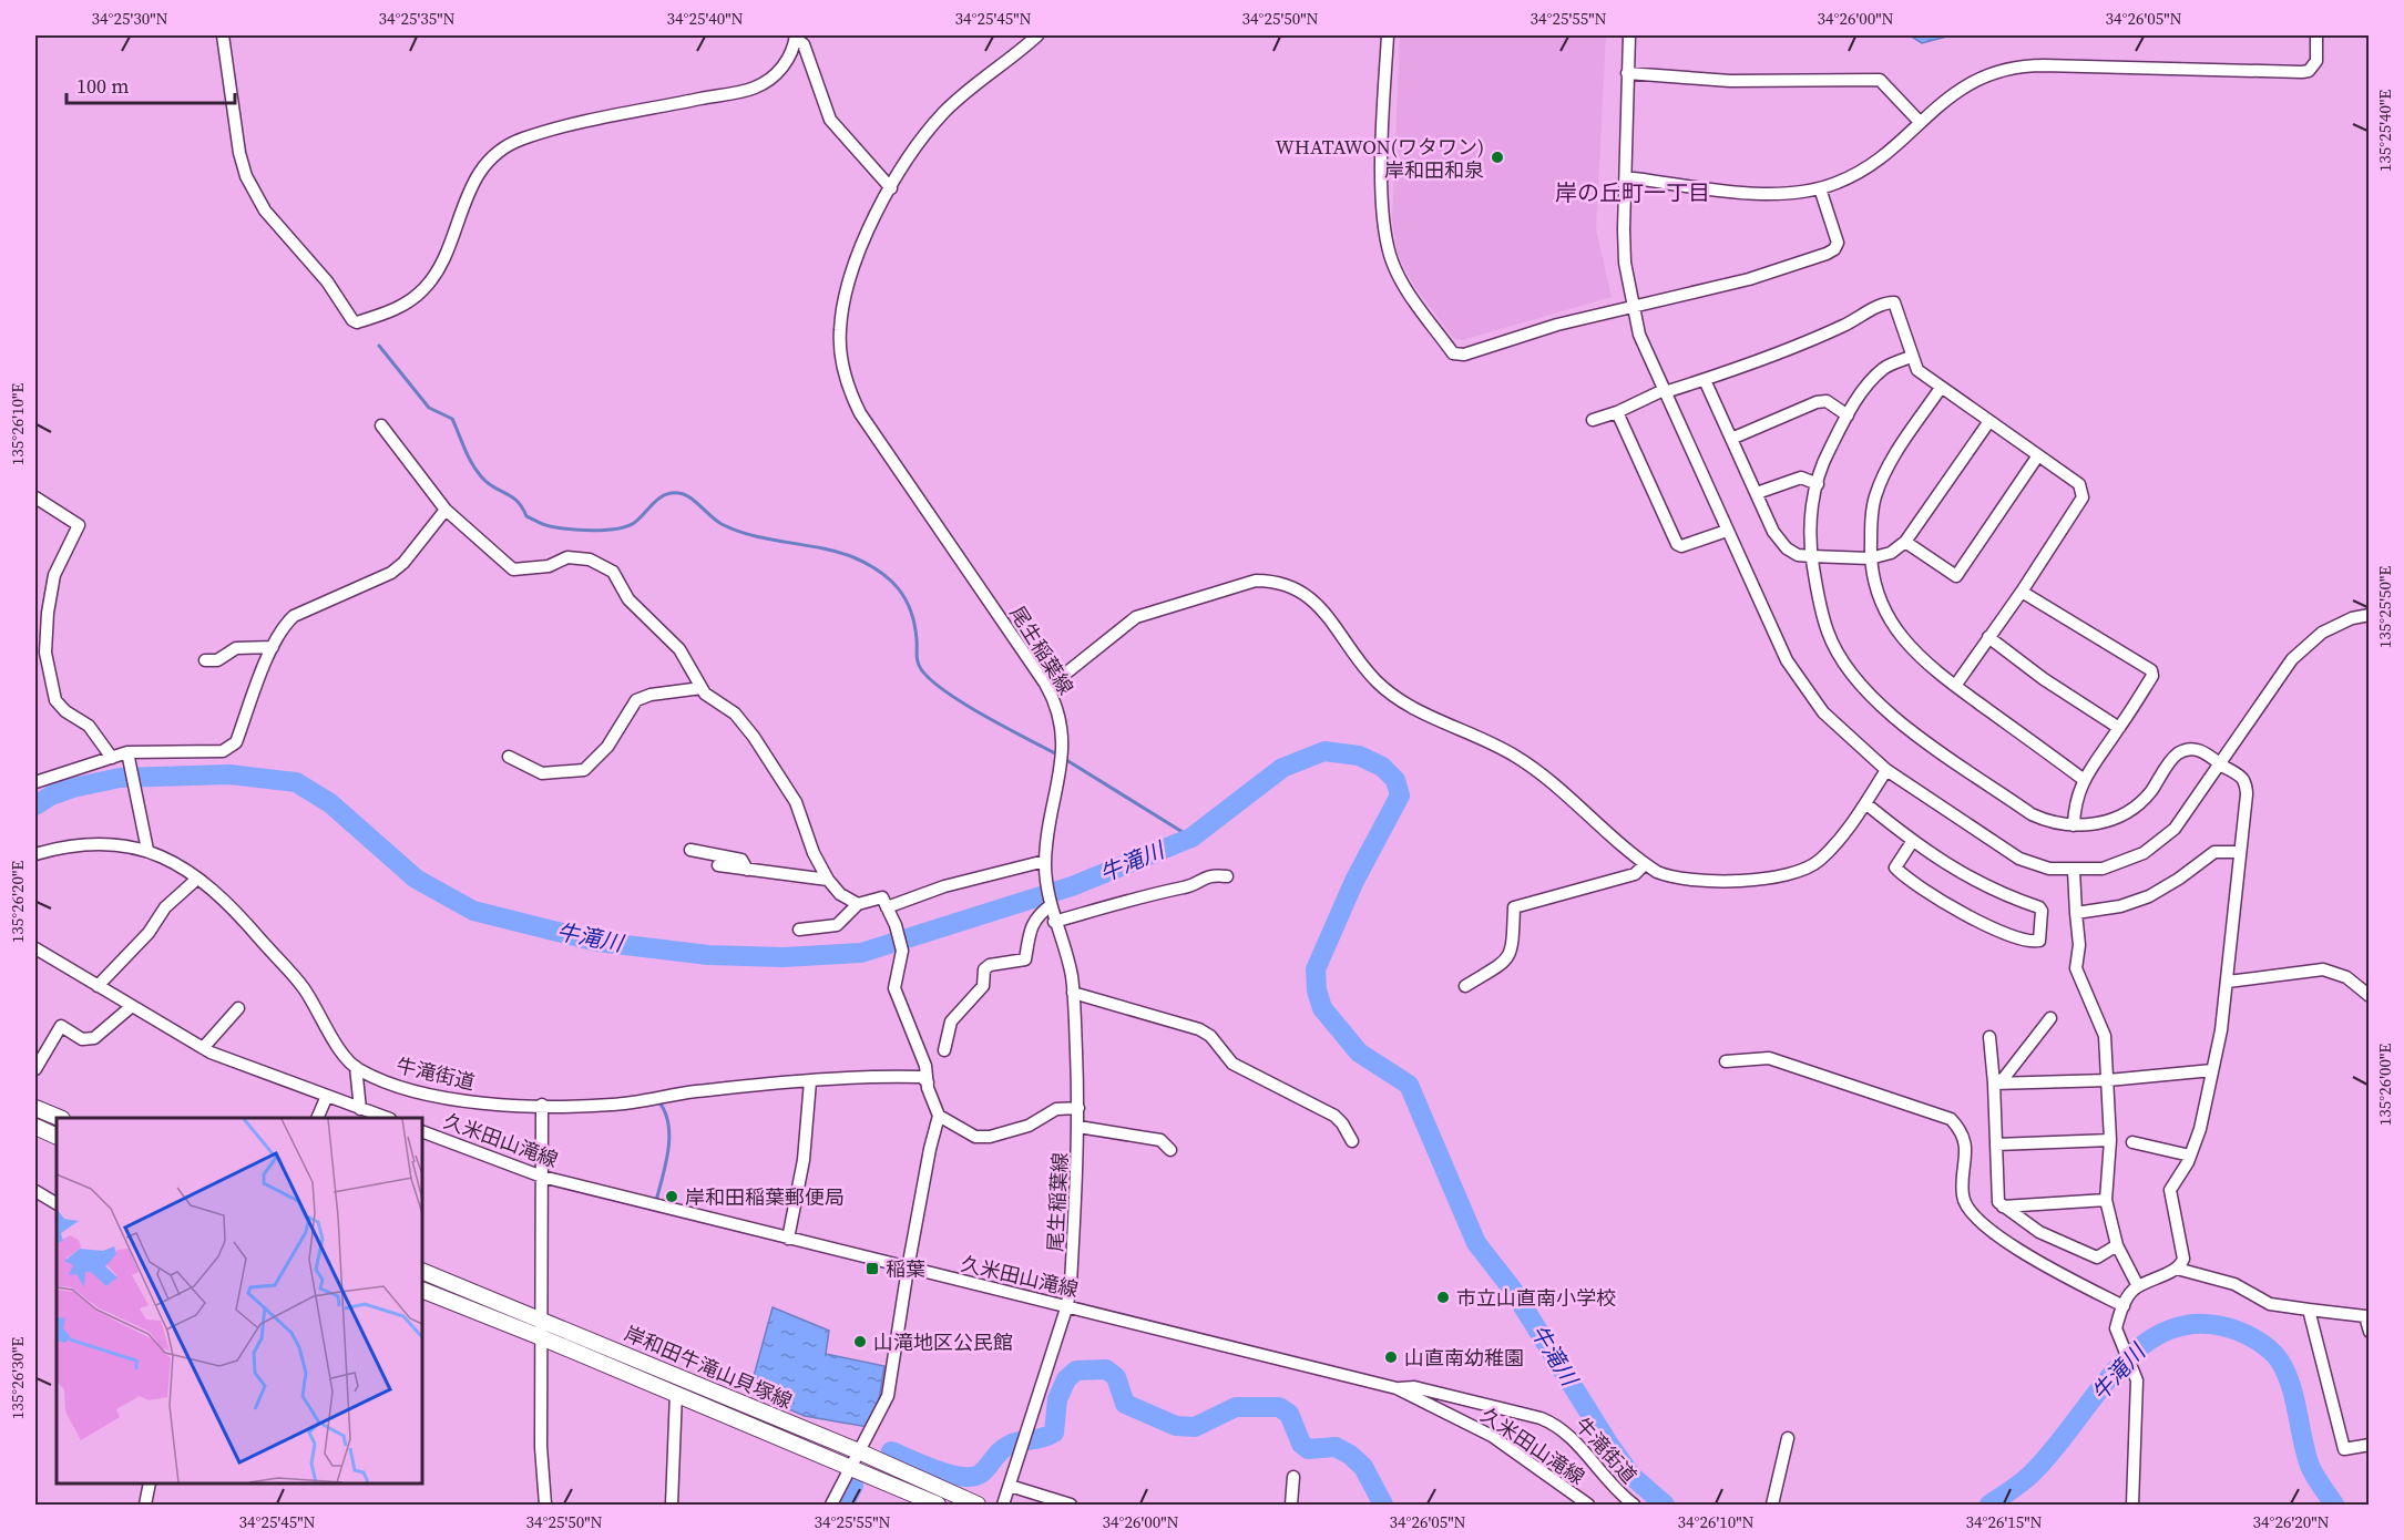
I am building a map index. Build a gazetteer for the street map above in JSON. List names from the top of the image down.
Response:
{
  "streets": {
    "main road": ["岸和田牛滝山貝塚線"],
    "street": ["尾生稲葉線", "牛滝街道", "久米田山滝線"]
  },
  "crossings": [
    ["尾生稲葉線", "久米田山滝線"],
    ["牛滝街道", "久米田山滝線"]
  ],
  "districts": ["岸の丘町一丁目"],
  "water": ["牛滝川"],
  "places": {
    "other": [
      "WHATAWON(ワタワン) 岸和田和泉",
      "岸和田稲葉郵便局",
      "市立山直南小学校",
      "山滝地区公民館",
      "山直南幼稚園"
    ],
    "transit": ["稲葉"]
  },
  "scale_bar": "100 m",
  "coordinates": [
    "34°25'30\"N",
    "34°25'35\"N",
    "34°25'40\"N",
    "34°25'45\"N",
    "34°25'50\"N",
    "34°25'55\"N",
    "34°26'00\"N",
    "34°26'05\"N",
    "135°25'40\"E",
    "135°26'10\"E",
    "135°25'50\"E",
    "135°26'20\"E",
    "135°26'00\"E",
    "135°26'30\"E",
    "34°26'10\"N",
    "34°26'15\"N",
    "34°26'20\"N"
  ]
}
